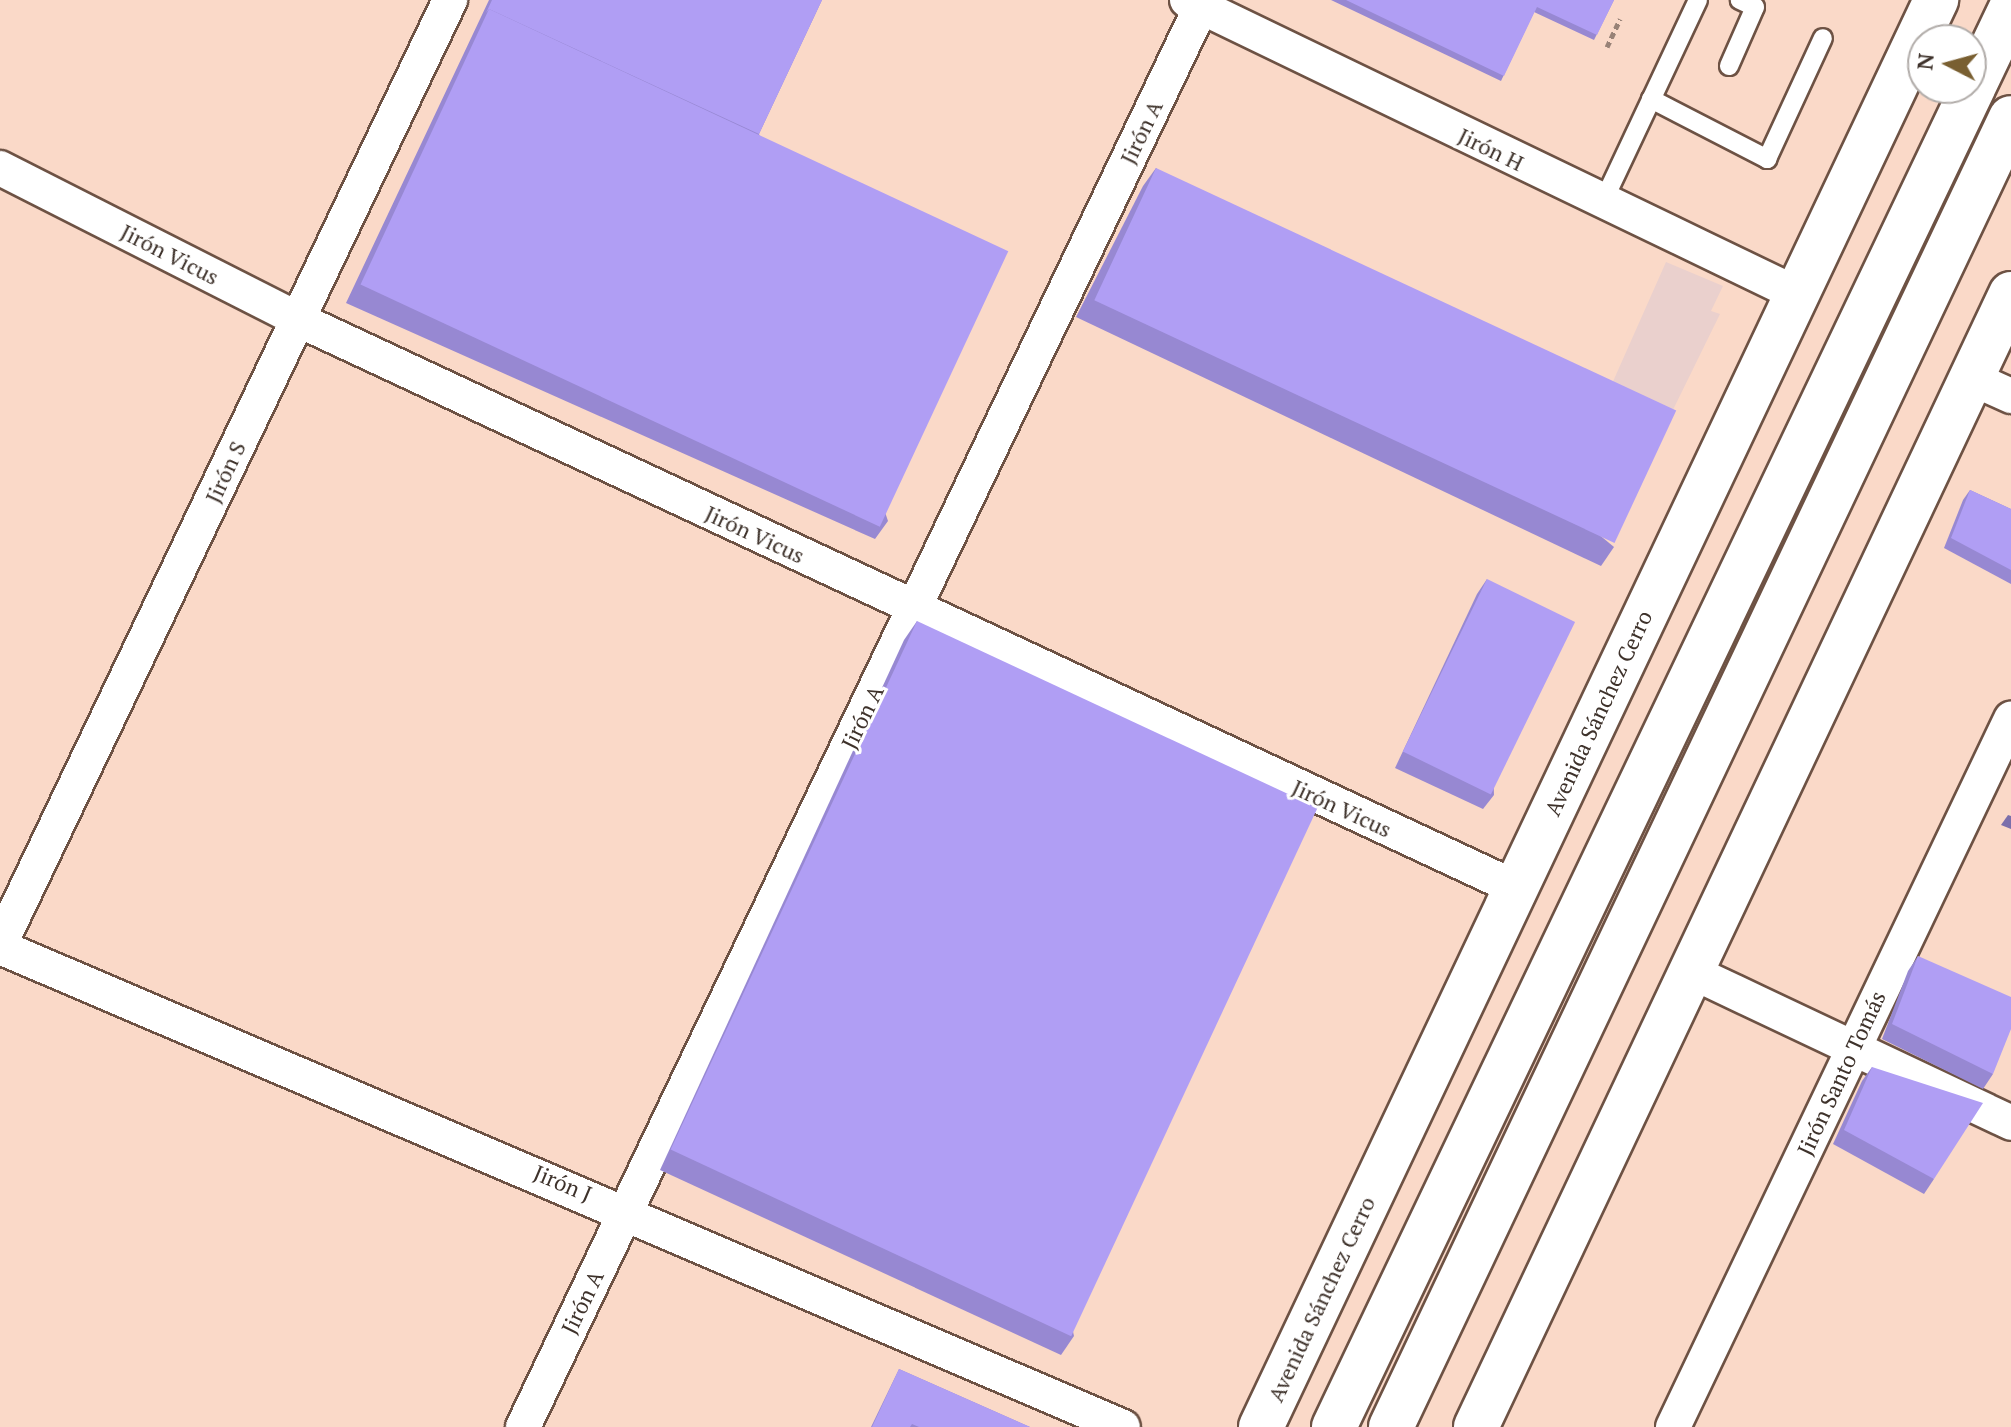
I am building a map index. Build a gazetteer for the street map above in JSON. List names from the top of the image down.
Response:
{
  "streets": {
    "main road": ["Avenida Sánchez Cerro"],
    "street": [
      "Jirón A",
      "Jirón H",
      "Jirón Vicus",
      "Jirón S",
      "Jirón Santo Tomás",
      "Jirón J"
    ]
  },
  "crossings": [
    ["Jirón A", "Jirón H"],
    ["Jirón A", "Jirón Vicus"],
    ["Jirón A", "Jirón J"],
    ["Jirón H", "Avenida Sánchez Cerro"],
    ["Jirón Vicus", "Jirón S"],
    ["Jirón Vicus", "Avenida Sánchez Cerro"],
    ["Jirón S", "Jirón J"]
  ],
  "north": "left"
}
